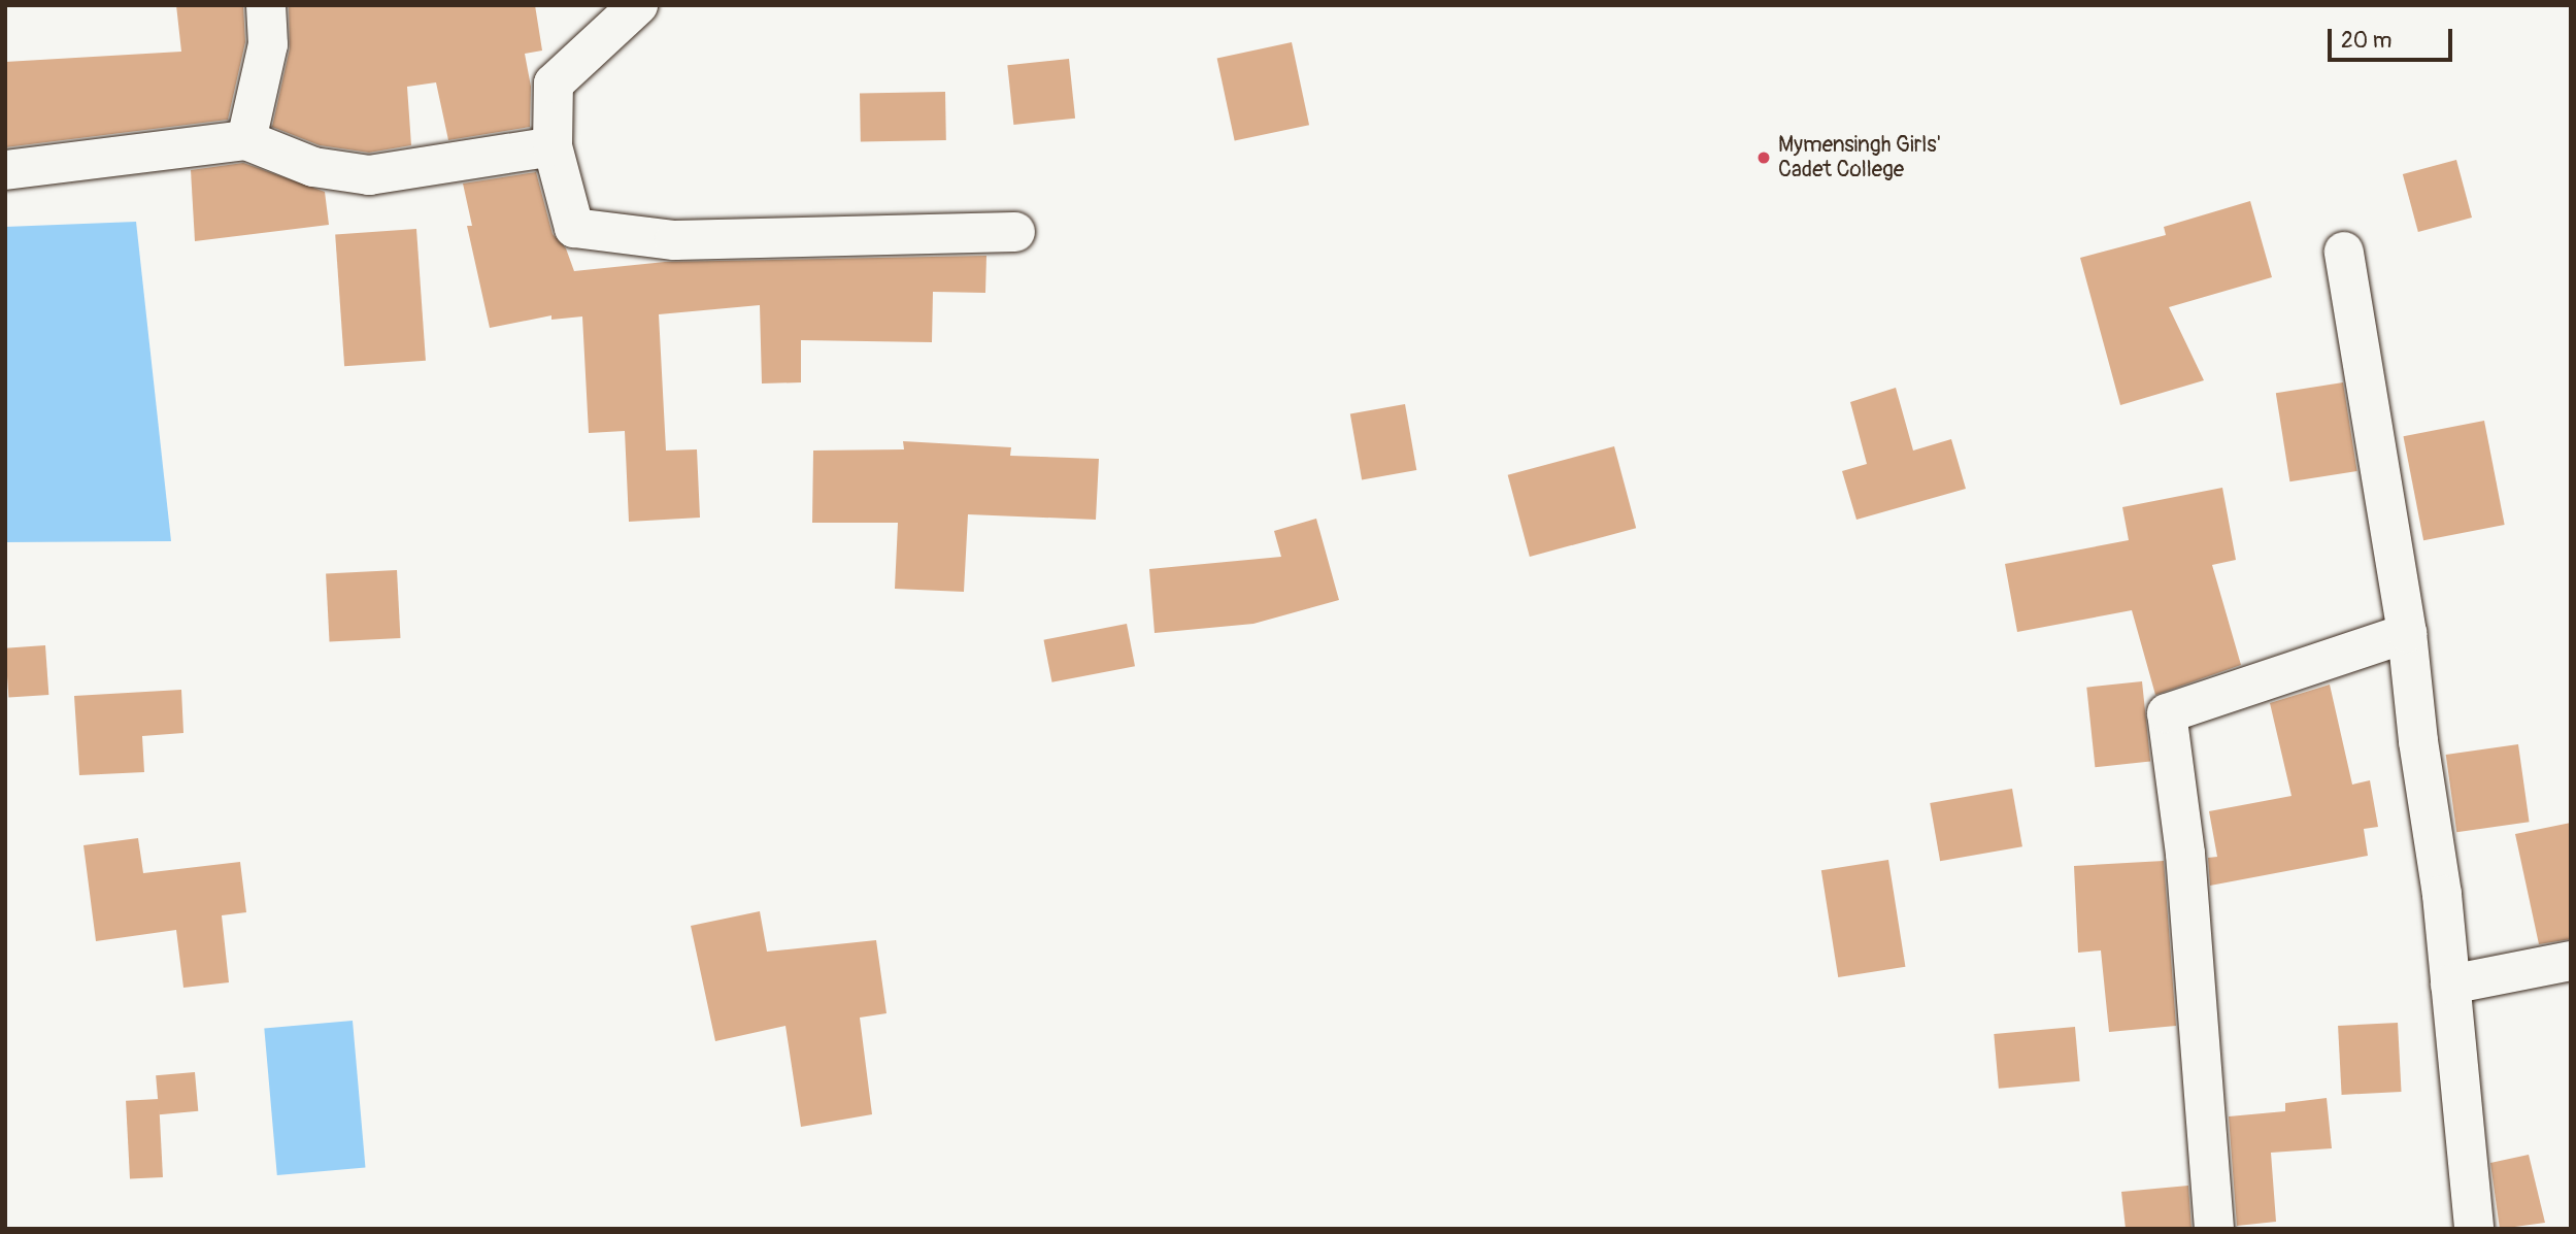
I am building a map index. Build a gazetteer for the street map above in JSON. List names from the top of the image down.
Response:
{
  "places": ["Mymensingh Girls' Cadet College"],
  "scale_bar": "20 m"
}
